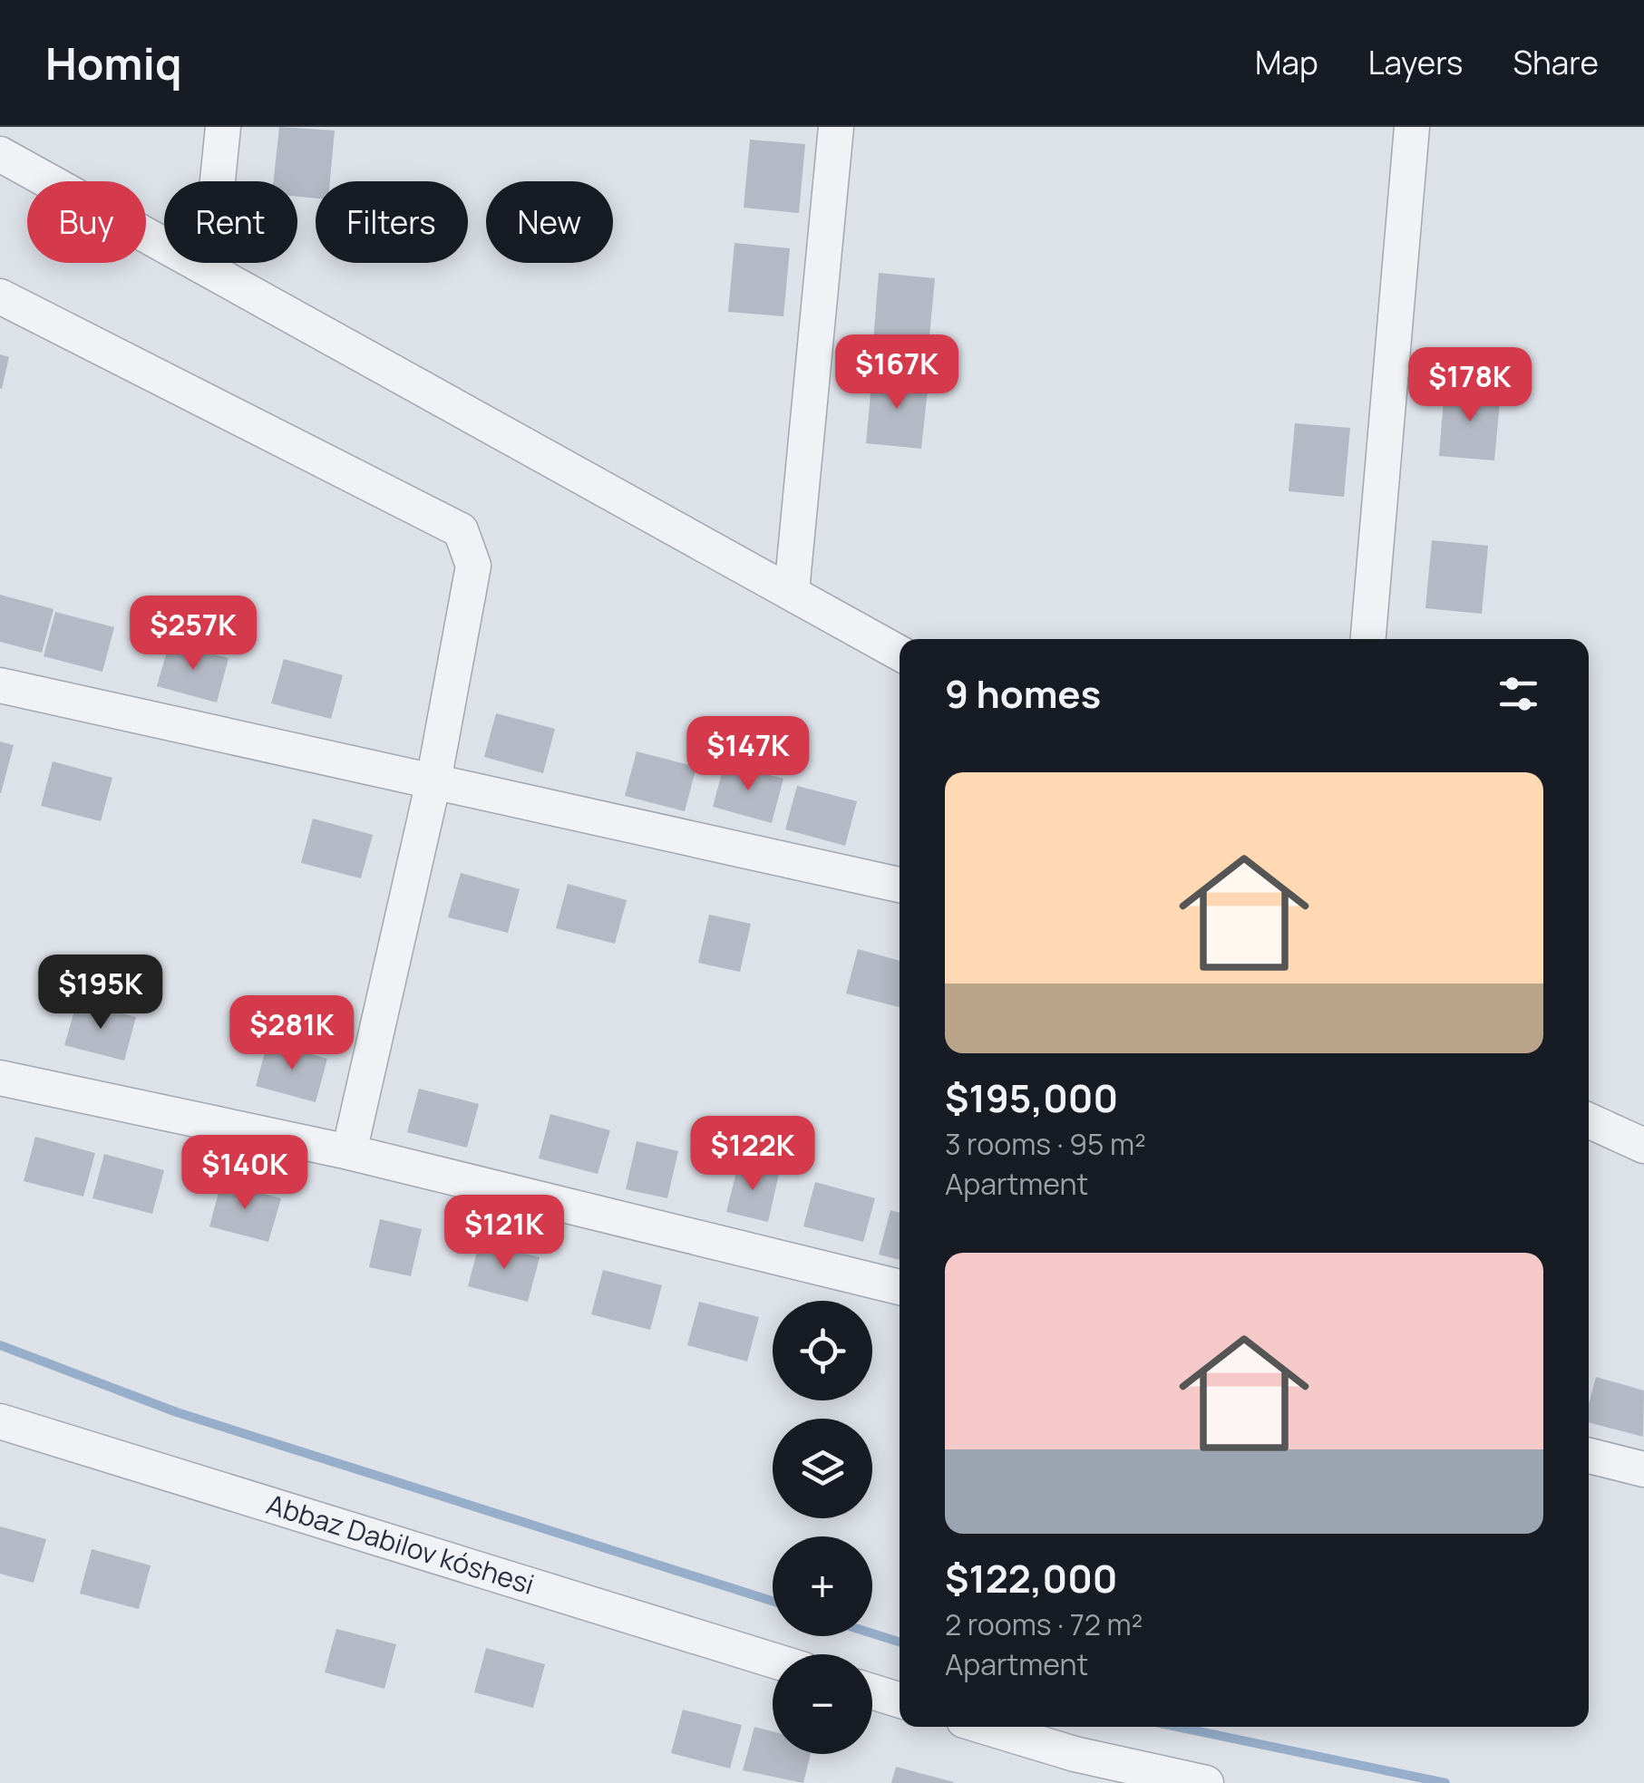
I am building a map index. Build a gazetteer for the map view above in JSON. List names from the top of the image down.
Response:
{
  "streets": {
    "street": ["Abbaz Dabilov kóshesi"]
  },
  "page": {
    "header": "Homiq",
    "nav": ["Map", "Layers", "Share"],
    "chip": [
      "Buy",
      "Rent",
      "Filters",
      "New"
    ],
    "price": [
      "$167K",
      "$178K",
      "$257K",
      "$147K",
      "$195K",
      "$281K",
      "$122K",
      "$140K",
      "$121K"
    ],
    "heading": "9 homes",
    "list": [
      {
        "name": "$195,000",
        "note": "3 rooms · 95 m² · Apartment"
      },
      {
        "name": "$122,000",
        "note": "2 rooms · 72 m² · Apartment"
      }
    ],
    "map_buttons": ["+", "−"]
  }
}
